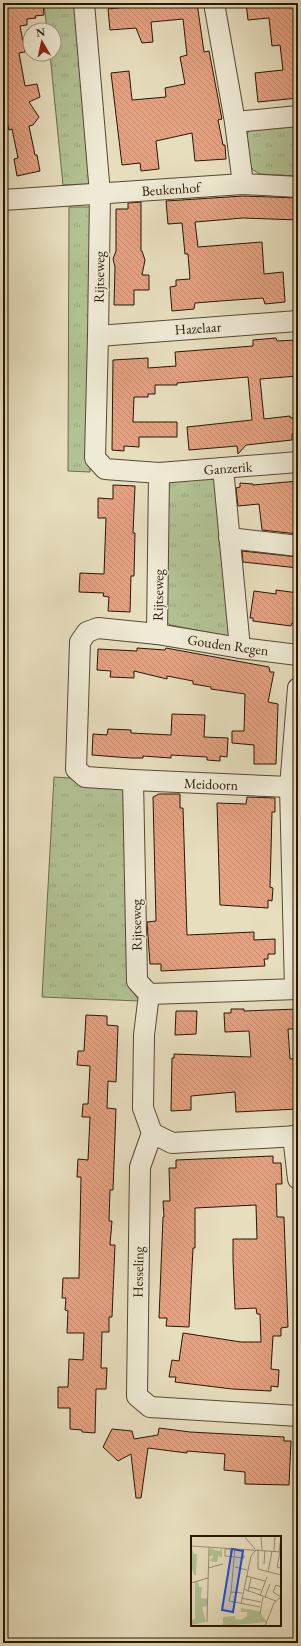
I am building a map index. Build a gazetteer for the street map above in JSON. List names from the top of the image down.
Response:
{
  "streets": {
    "street": [
      "Beukenhof",
      "Rijtseweg",
      "Hazelaar",
      "Ganzerik",
      "Gouden Regen",
      "Meidoorn",
      "Hesseling"
    ]
  },
  "crossings": [
    ["Beukenhof", "Rijtseweg"],
    ["Rijtseweg", "Hazelaar"],
    ["Rijtseweg", "Ganzerik"],
    ["Rijtseweg", "Gouden Regen"],
    ["Rijtseweg", "Meidoorn"]
  ],
  "north": "top"
}
